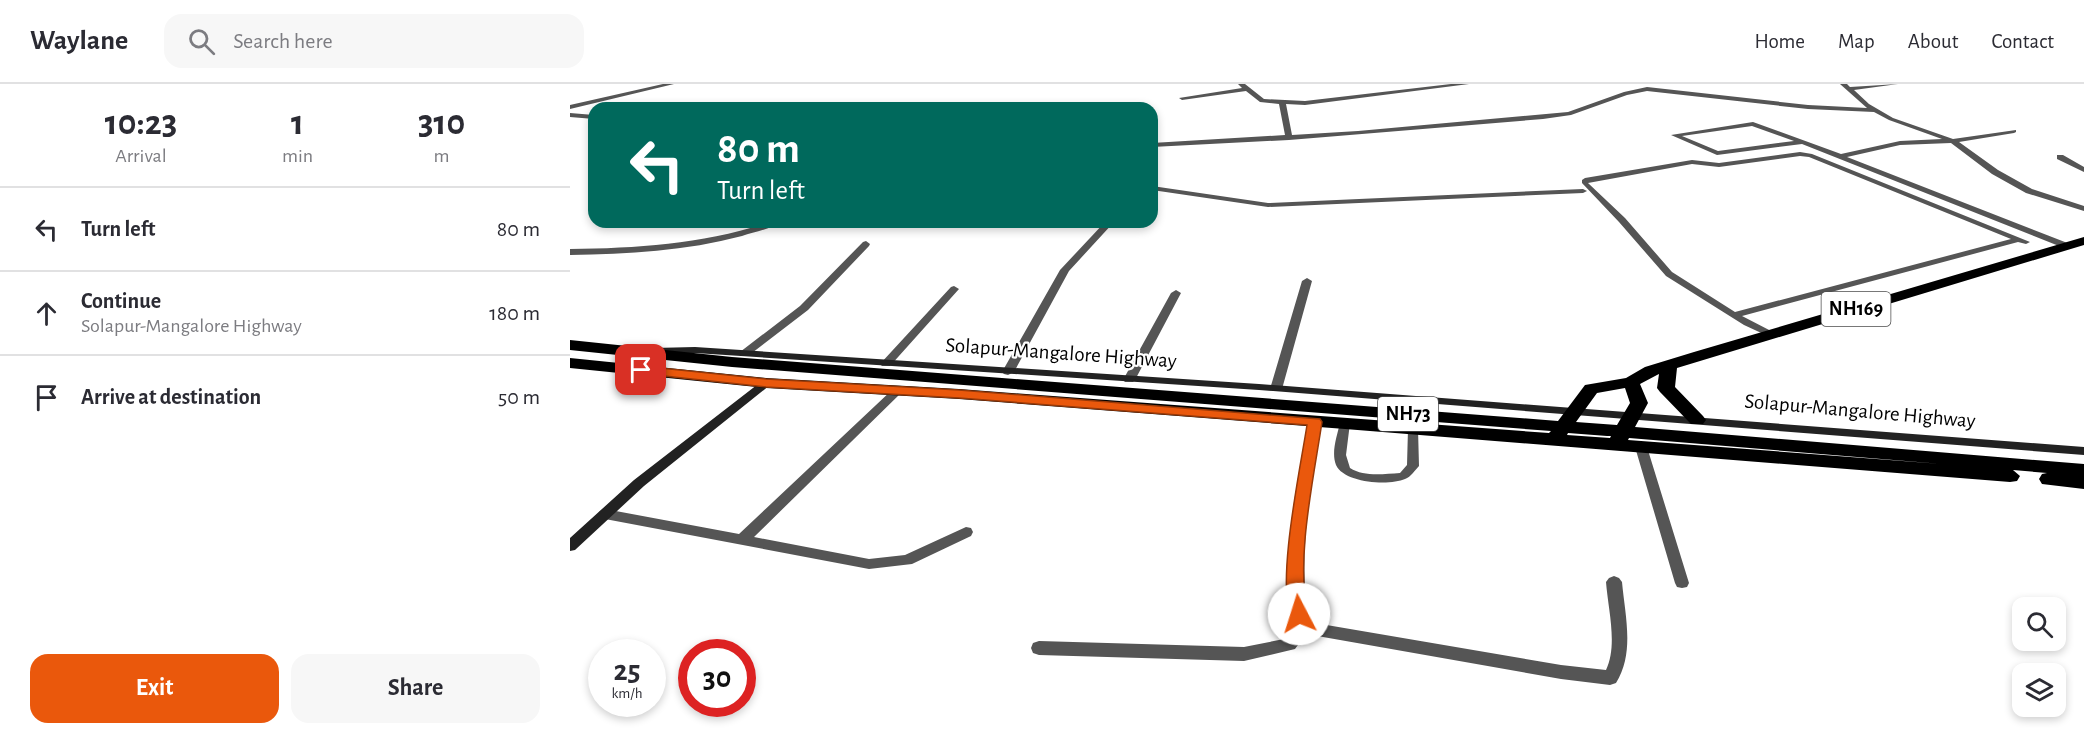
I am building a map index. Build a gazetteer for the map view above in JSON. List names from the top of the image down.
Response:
{
  "streets": {
    "highway": ["NH169", "NH73"],
    "street": ["Solapur-Mangalore Highway"]
  },
  "crossings": [
    ["NH169", "Solapur-Mangalore Highway"],
    ["Solapur-Mangalore Highway", "NH73"]
  ],
  "page": {
    "header": "Waylane",
    "search": "Search here",
    "nav": [
      "Home",
      "Map",
      "About",
      "Contact"
    ],
    "eta": [
      "10:23",
      "Arrival",
      "1",
      "min",
      "310",
      "m"
    ],
    "turn": ["80 m", "Turn left"],
    "list": [
      {
        "name": "Turn left",
        "value": "80 m"
      },
      {
        "name": "Continue",
        "note": "Solapur-Mangalore Highway",
        "value": "180 m"
      },
      {
        "name": "Arrive at destination",
        "value": "50 m"
      }
    ],
    "speed": "25 km/h",
    "limit": "30",
    "buttons": ["Exit", "Share"]
  }
}
